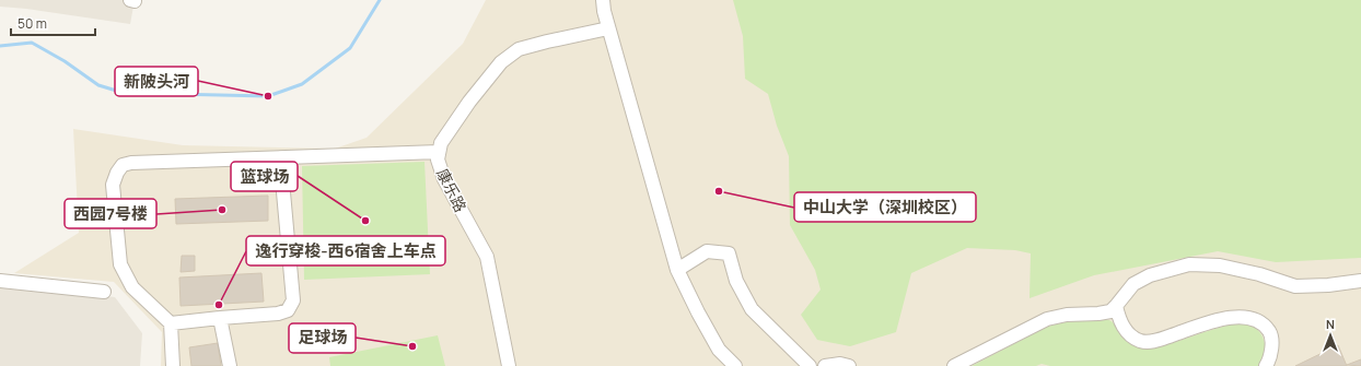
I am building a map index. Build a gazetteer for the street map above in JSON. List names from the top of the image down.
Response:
{
  "streets": {
    "street": ["康乐路"]
  },
  "places": [
    "新陂头河",
    "中山大学（深圳校区）",
    "西园7号楼",
    "篮球场",
    "逸行穿梭-西6宿舍上车点",
    "足球场"
  ],
  "scale_bar": "50 m",
  "north": "top"
}
